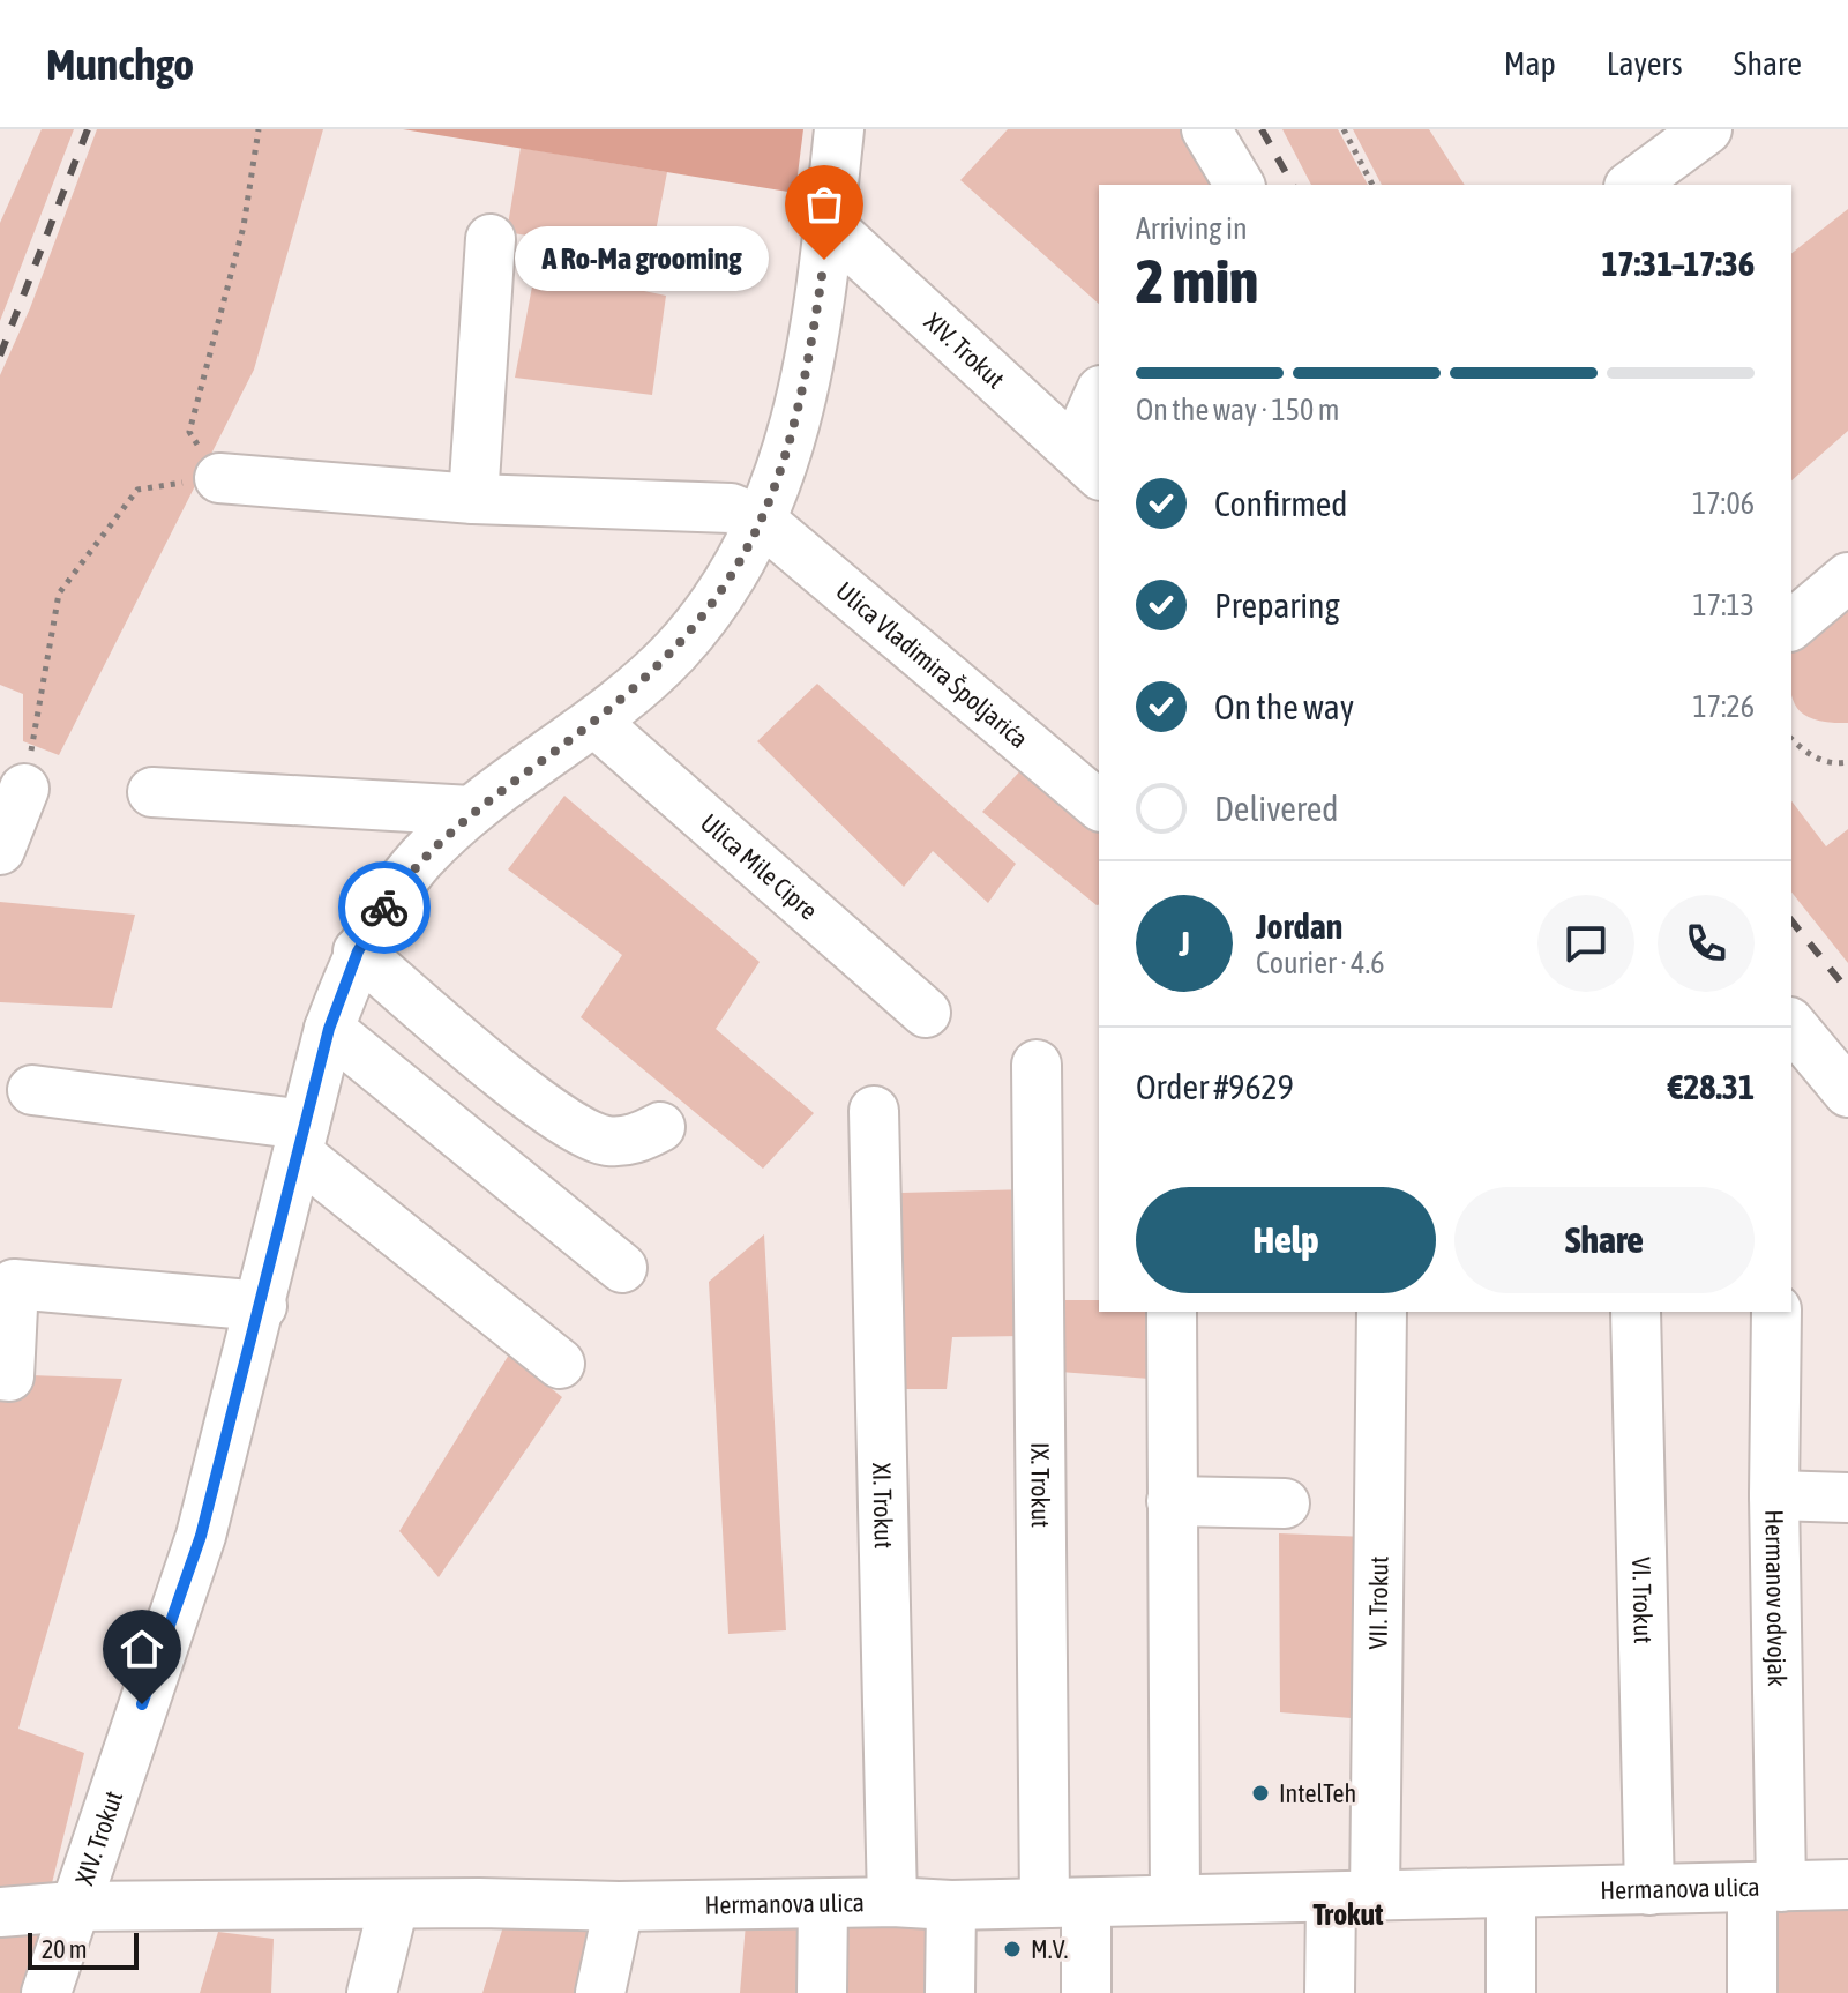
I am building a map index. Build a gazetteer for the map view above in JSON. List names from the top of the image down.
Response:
{
  "streets": {
    "street": [
      "XIV. Trokut",
      "Ulica Vladimira Špoljarića",
      "Ulica Mile Cipre",
      "IX. Trokut",
      "XI. Trokut",
      "Hermanov odvojak",
      "VI. Trokut",
      "VII. Trokut",
      "Hermanova ulica"
    ]
  },
  "crossings": [
    ["XIV. Trokut", "Ulica Vladimira Špoljarića"],
    ["XIV. Trokut", "Ulica Mile Cipre"],
    ["XIV. Trokut", "Hermanova ulica"],
    ["IX. Trokut", "Hermanova ulica"],
    ["XI. Trokut", "Hermanova ulica"],
    ["Hermanov odvojak", "Hermanova ulica"],
    ["VI. Trokut", "Hermanova ulica"],
    ["VII. Trokut", "Hermanova ulica"]
  ],
  "districts": ["Trokut"],
  "places": ["A Ro-Ma grooming", "IntelTeh", "M.V."],
  "scale_bar": "20 m",
  "page": {
    "header": "Munchgo",
    "nav": ["Map", "Layers", "Share"],
    "heading": ["2 min", "Arriving in", "17:31–17:36"],
    "panel": [
      "Jordan",
      "Courier · 4.6",
      "Order #9629",
      "€28.31"
    ],
    "bubble": "A Ro-Ma grooming",
    "bar": "On the way · 150 m",
    "list": [
      ["Confirmed", "17:06"],
      ["Preparing", "17:13"],
      ["On the way", "17:26"],
      "Delivered"
    ],
    "round": "J",
    "buttons": ["Help", "Share"],
    "scale": "20 m"
  }
}
